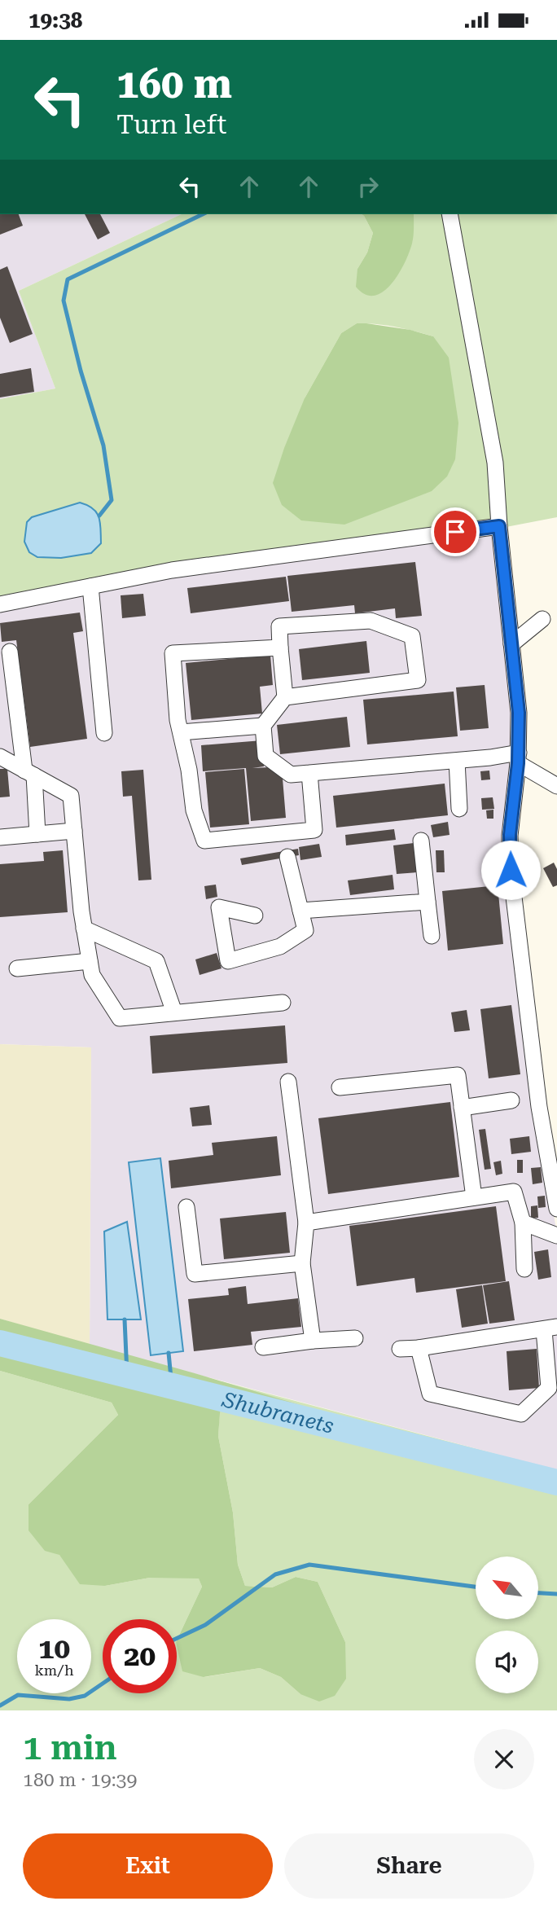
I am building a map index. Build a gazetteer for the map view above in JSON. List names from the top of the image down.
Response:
{
  "water": ["Shubranets"],
  "north": "top left",
  "page": {
    "status": "19:38",
    "turn": ["160 m", "Turn left"],
    "speed": "10 km/h",
    "limit": "20",
    "heading": ["1 min", "180 m · 19:39"],
    "buttons": ["Exit", "Share"]
  }
}
